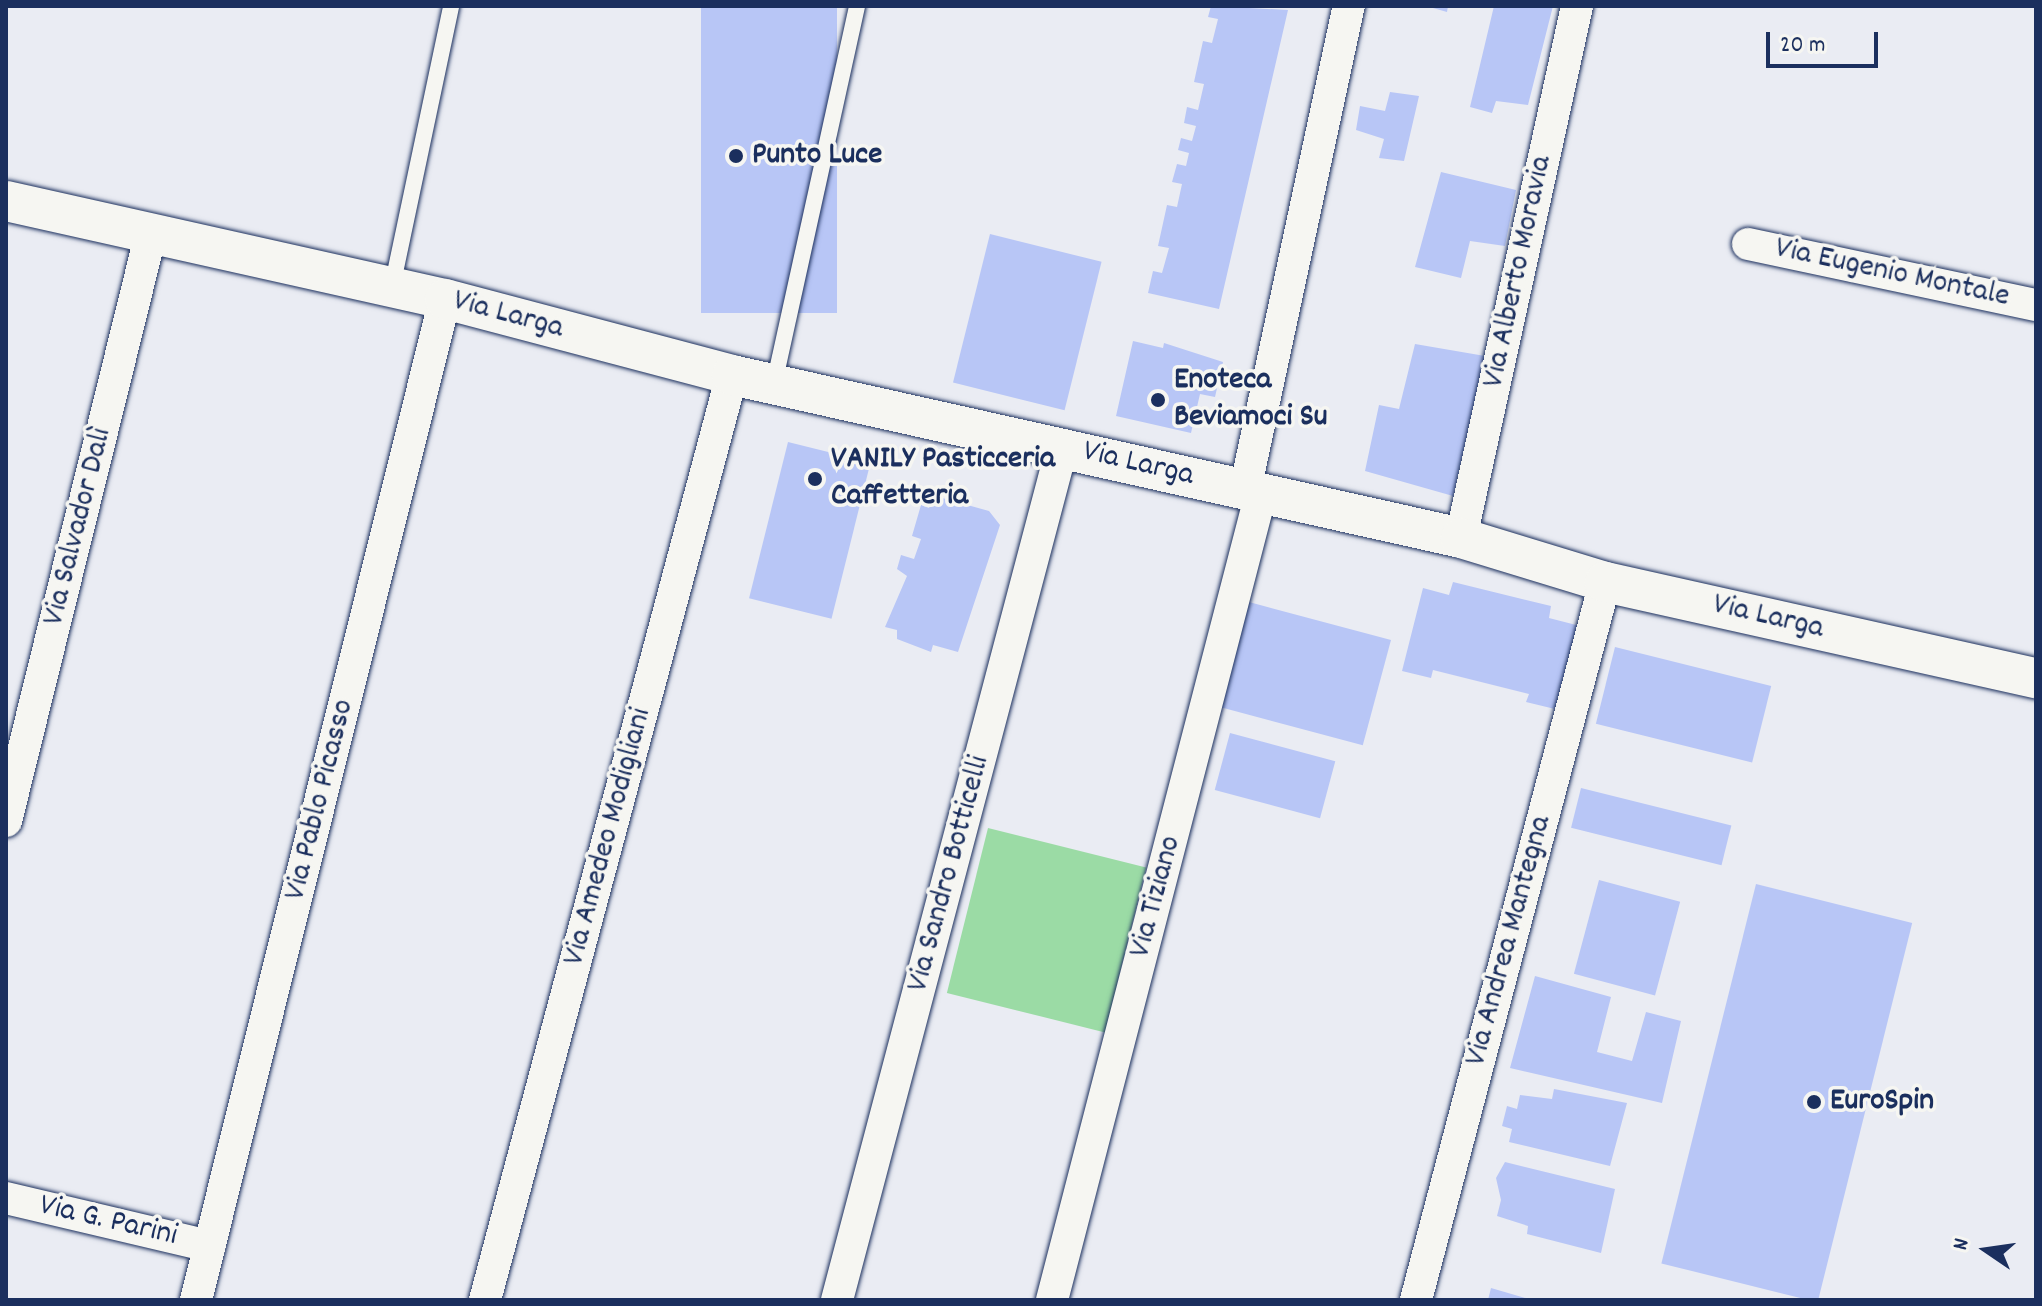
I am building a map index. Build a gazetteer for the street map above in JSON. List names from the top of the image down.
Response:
{
  "streets": {
    "street": [
      "Via Alberto Moravia",
      "Via Eugenio Montale",
      "Via Larga",
      "Via Salvador Dalì",
      "Via Pablo Picasso",
      "Via Amedeo Modigliani",
      "Via Sandro Botticelli",
      "Via Tiziano",
      "Via Andrea Mantegna",
      "Via G. Parini"
    ]
  },
  "crossings": [
    ["Via Alberto Moravia", "Via Larga"],
    ["Via Larga", "Via Salvador Dalì"],
    ["Via Larga", "Via Pablo Picasso"],
    ["Via Larga", "Via Amedeo Modigliani"],
    ["Via Larga", "Via Sandro Botticelli"],
    ["Via Larga", "Via Tiziano"],
    ["Via Larga", "Via Andrea Mantegna"],
    ["Via Pablo Picasso", "Via G. Parini"]
  ],
  "places": [
    "Punto Luce",
    "Enoteca Beviamoci Su",
    "VANILY Pasticceria Caffetteria",
    "EuroSpin"
  ],
  "scale_bar": "20 m",
  "north": "left"
}
